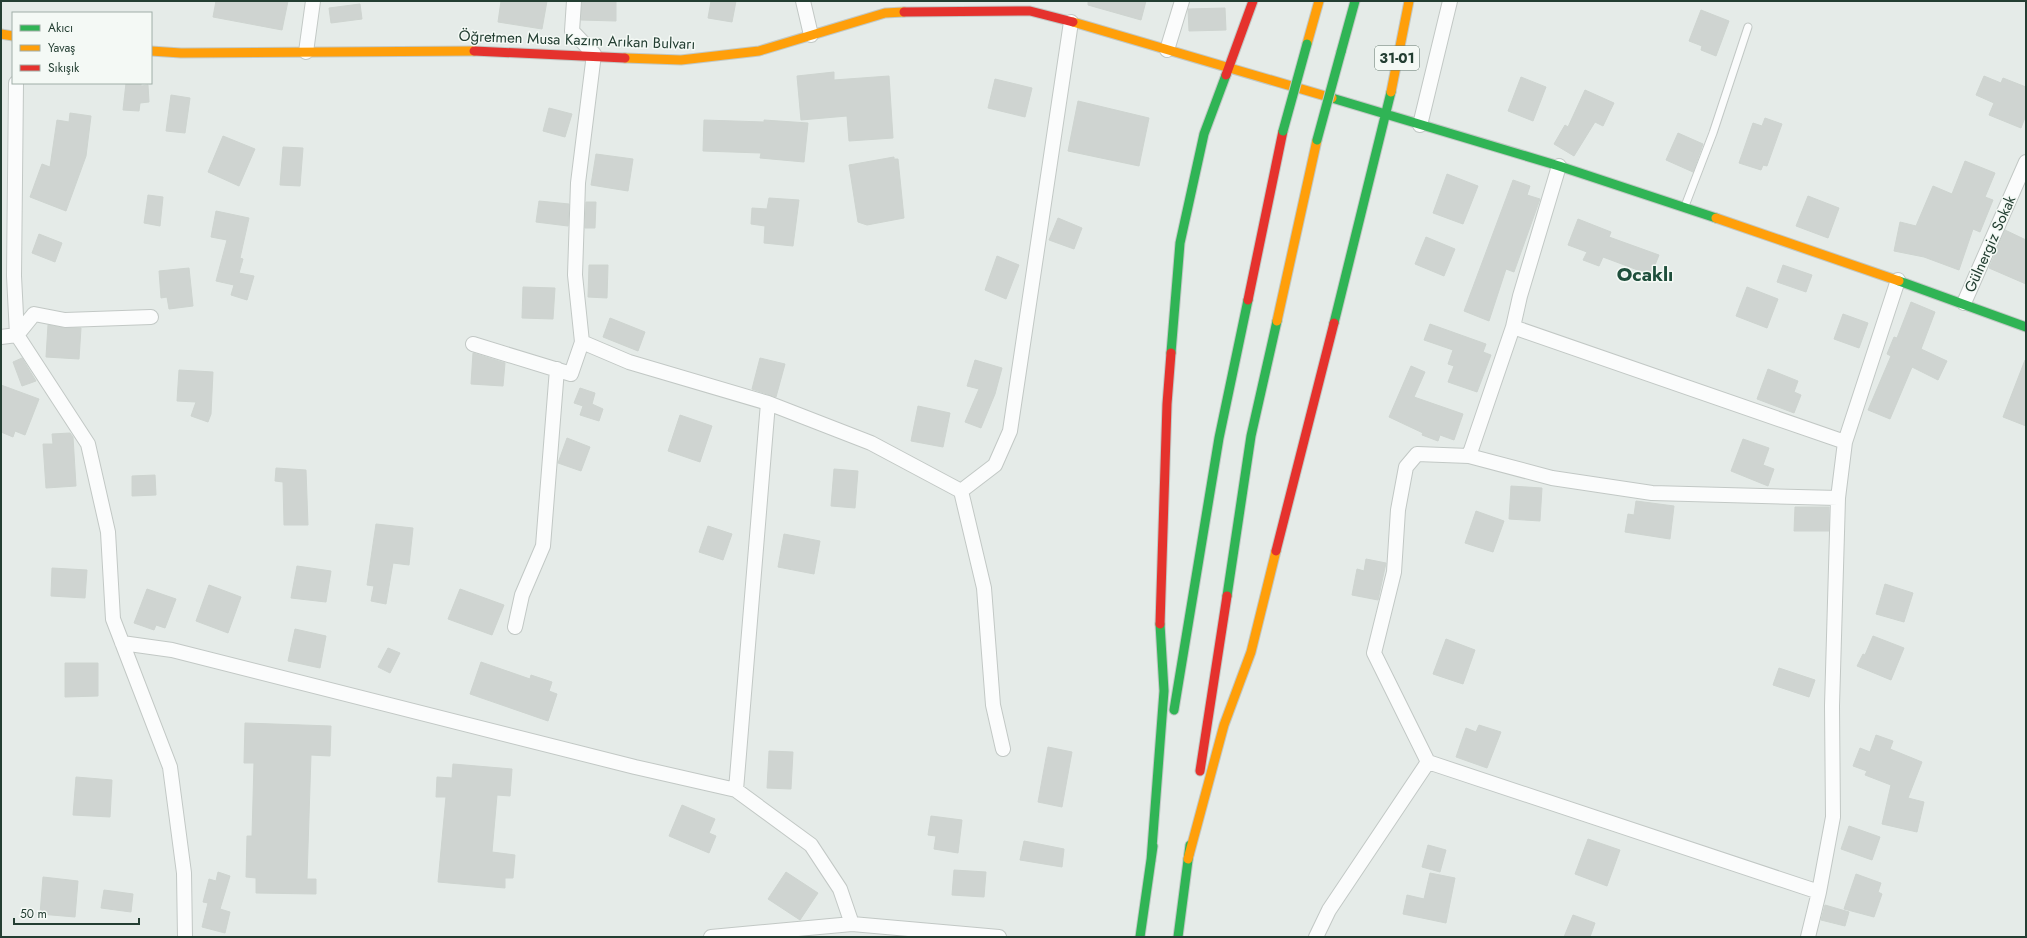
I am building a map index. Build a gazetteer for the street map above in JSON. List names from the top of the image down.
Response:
{
  "streets": {
    "main road": ["Öğretmen Musa Kazım Arıkan Bulvarı", "31-01"],
    "street": ["Gülnergiz Sokak"]
  },
  "crossings": [
    ["Öğretmen Musa Kazım Arıkan Bulvarı", "31-01"],
    ["Öğretmen Musa Kazım Arıkan Bulvarı", "Gülnergiz Sokak"]
  ],
  "districts": ["Ocaklı"],
  "legend": ["Akıcı", "Yavaş", "Sıkışık"],
  "scale_bar": "50 m"
}
